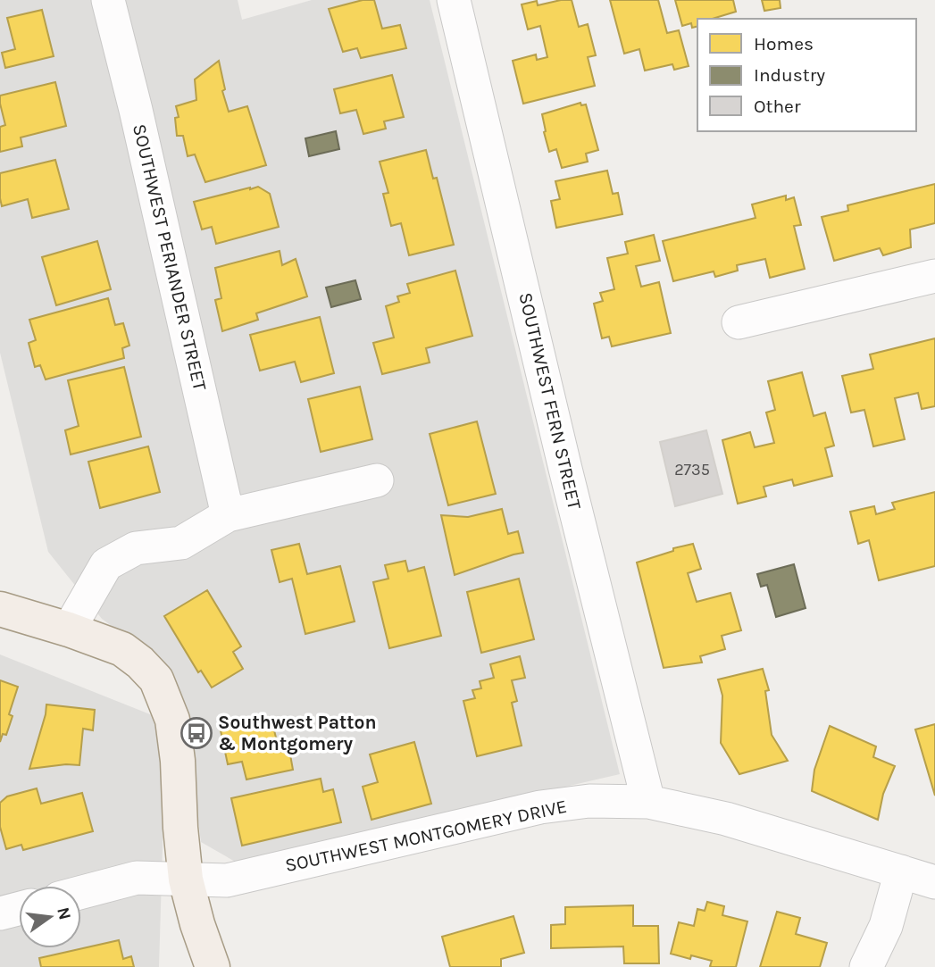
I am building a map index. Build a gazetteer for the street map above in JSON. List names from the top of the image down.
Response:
{
  "streets": {
    "street": ["SOUTHWEST PERIANDER STREET", "SOUTHWEST FERN STREET", "SOUTHWEST MONTGOMERY DRIVE"]
  },
  "crossings": [
    ["SOUTHWEST FERN STREET", "SOUTHWEST MONTGOMERY DRIVE"]
  ],
  "places": {
    "bus stop": ["Southwest Patton & Montgomery"]
  },
  "house_numbers": ["2735"],
  "legend": ["Homes", "Industry", "Other"],
  "north": "right"
}
